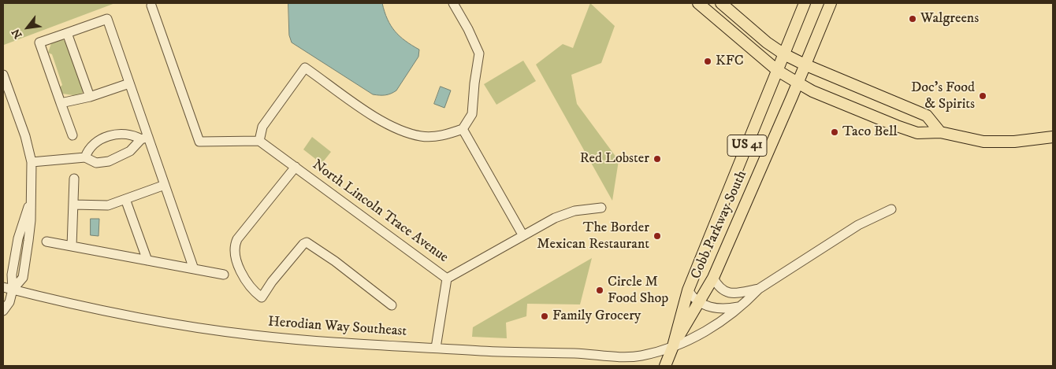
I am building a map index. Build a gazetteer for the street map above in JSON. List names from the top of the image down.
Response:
{
  "streets": {
    "main road": ["US 41", "Cobb Parkway South"],
    "street": ["North Lincoln Trace Avenue", "Herodian Way Southeast"]
  },
  "crossings": [
    ["Cobb Parkway South", "Herodian Way Southeast"]
  ],
  "places": [
    "Walgreens",
    "KFC",
    "Doc's Food & Spirits",
    "Taco Bell",
    "Red Lobster",
    "The Border Mexican Restaurant",
    "Circle M Food Shop",
    "Family Grocery"
  ],
  "north": "bottom left"
}
